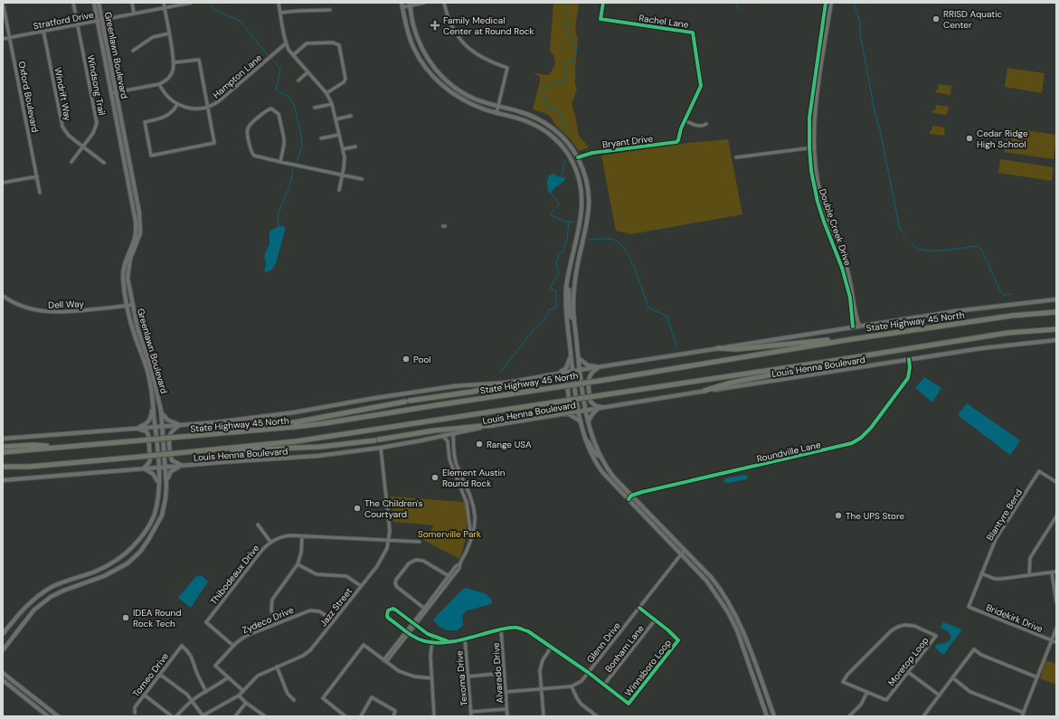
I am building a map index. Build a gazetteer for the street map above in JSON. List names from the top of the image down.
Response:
{
  "streets": {
    "highway": ["State Highway 45 North"],
    "main road": ["Greenlawn Boulevard", "Louis Henna Boulevard"],
    "street": [
      "Stratford Drive",
      "Rachel Lane",
      "Hampton Lane",
      "Windsong Trail",
      "Windrift Way",
      "Oxford Boulevard",
      "Bryant Drive",
      "Double Creek Drive",
      "Dell Way",
      "Roundville Lane",
      "Blantyre Bend",
      "Thibodeaux Drive",
      "Jazz Street",
      "Bridekirk Drive",
      "Zydeco Drive",
      "Glenn Drive",
      "Bonham Lane",
      "Moretop Loop",
      "Winnsboro Loop",
      "Alvarado Drive",
      "Torneo Drive",
      "Texoma Drive"
    ]
  },
  "crossings": [
    ["Stratford Drive", "Greenlawn Boulevard"],
    ["Stratford Drive", "Windsong Trail"],
    ["Stratford Drive", "Windrift Way"],
    ["Stratford Drive", "Oxford Boulevard"],
    ["Rachel Lane", "Bryant Drive"],
    ["Greenlawn Boulevard", "Dell Way"],
    ["Greenlawn Boulevard", "Louis Henna Boulevard"],
    ["Windsong Trail", "Windrift Way"],
    ["Louis Henna Boulevard", "Roundville Lane"],
    ["Louis Henna Boulevard", "Jazz Street"],
    ["Blantyre Bend", "Bridekirk Drive"],
    ["Thibodeaux Drive", "Jazz Street"],
    ["Thibodeaux Drive", "Zydeco Drive"],
    ["Jazz Street", "Zydeco Drive"],
    ["Glenn Drive", "Winnsboro Loop"],
    ["Bonham Lane", "Winnsboro Loop"],
    ["Winnsboro Loop", "Alvarado Drive"],
    ["Winnsboro Loop", "Texoma Drive"]
  ],
  "parks": ["Somerville Park"],
  "places": {
    "other": [
      "RRISD Aquatic Center",
      "Cedar Ridge High School",
      "Pool",
      "Range USA",
      "Element Austin Round Rock",
      "The Children's Courtyard",
      "The UPS Store",
      "IDEA Round Rock Tech"
    ],
    "health": ["Family Medical Center at Round Rock"]
  }
}
